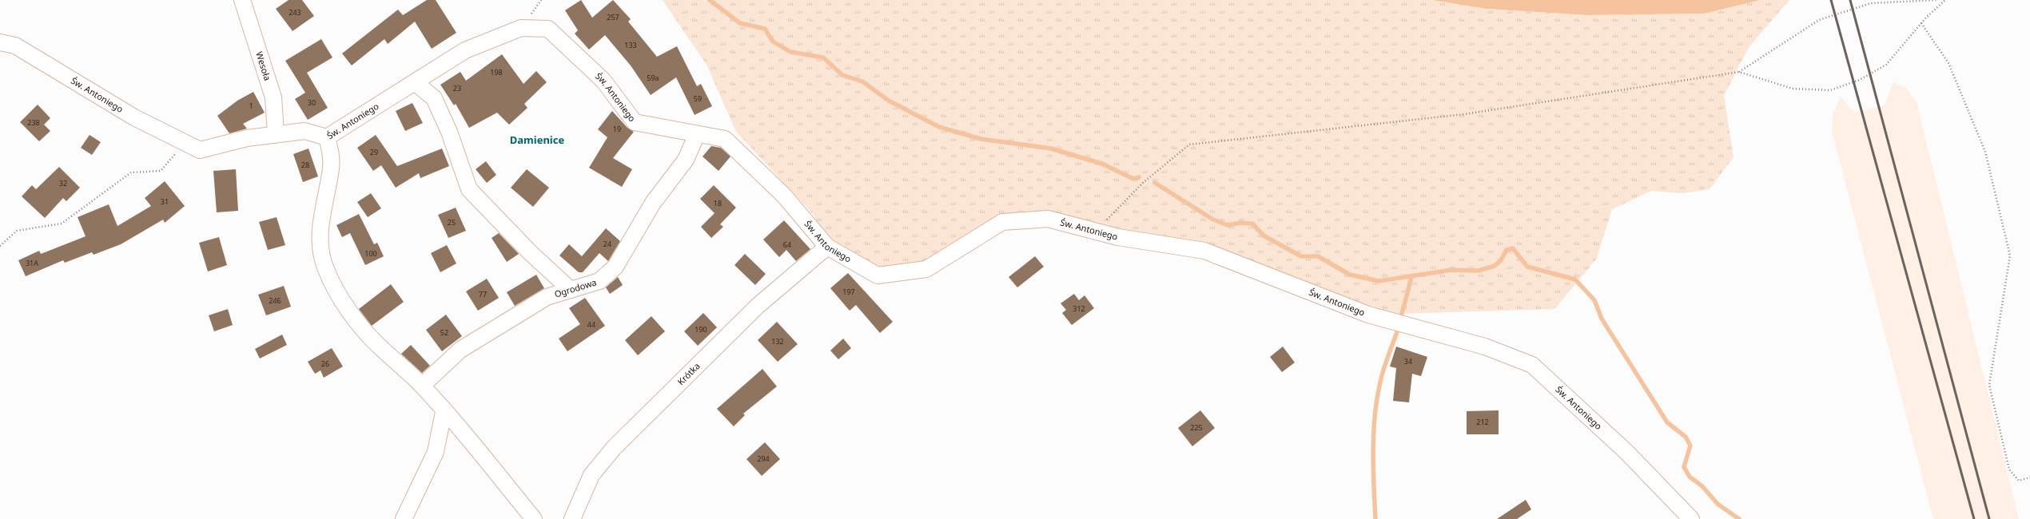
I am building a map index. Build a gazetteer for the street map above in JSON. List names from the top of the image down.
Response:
{
  "streets": {
    "street": [
      "Wesoła",
      "Św. Antoniego",
      "Ogrodowa",
      "Krótka"
    ]
  },
  "crossings": [
    ["Wesoła", "Św. Antoniego"],
    ["Św. Antoniego", "Ogrodowa"],
    ["Św. Antoniego", "Krótka"]
  ],
  "districts": ["Damienice"],
  "house_numbers": [
    "243",
    "257",
    "133",
    "198",
    "59a",
    "23",
    "59",
    "30",
    "1",
    "238",
    "19",
    "29",
    "28",
    "32",
    "31",
    "18",
    "25",
    "24",
    "64",
    "100",
    "31A",
    "197",
    "77",
    "246",
    "312",
    "44",
    "190",
    "52",
    "132",
    "34",
    "26",
    "212",
    "225",
    "294"
  ]
}
